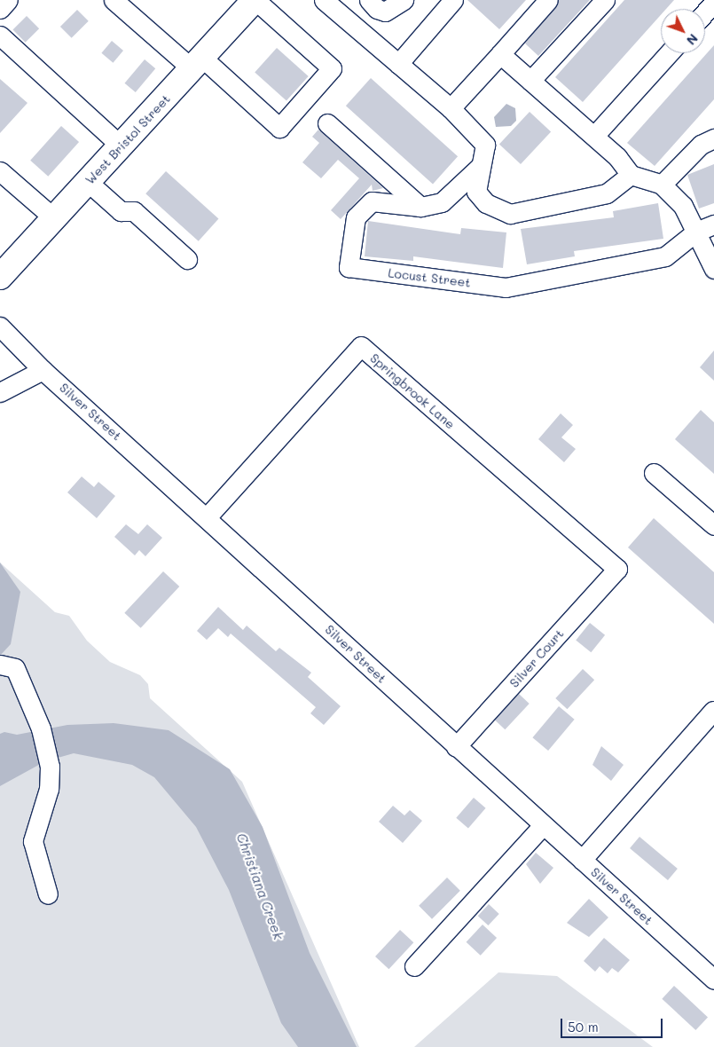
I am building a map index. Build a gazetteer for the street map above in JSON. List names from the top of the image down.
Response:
{
  "streets": {
    "main road": ["West Bristol Street"],
    "street": [
      "Locust Street",
      "Springbrook Lane",
      "Silver Street",
      "Silver Court"
    ]
  },
  "crossings": [
    ["Springbrook Lane", "Silver Street"],
    ["Springbrook Lane", "Silver Court"],
    ["Silver Street", "Silver Court"]
  ],
  "water": ["Christiana Creek"],
  "scale_bar": "50 m",
  "north": "bottom right"
}
